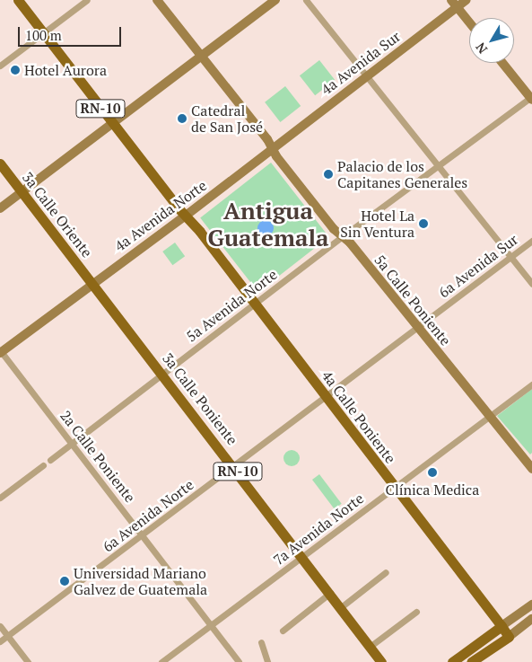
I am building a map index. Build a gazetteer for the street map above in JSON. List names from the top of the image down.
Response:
{
  "streets": {
    "main road": [
      "RN-10",
      "3a Calle Oriente",
      "3a Calle Poniente",
      "4a Calle Poniente"
    ],
    "street": [
      "4a Avenida Sur",
      "4a Avenida Norte",
      "6a Avenida Sur",
      "5a Calle Poniente",
      "5a Avenida Norte",
      "2a Calle Poniente",
      "6a Avenida Norte",
      "7a Avenida Norte"
    ]
  },
  "crossings": [
    ["4a Avenida Sur", "4a Avenida Norte"],
    ["4a Avenida Sur", "5a Calle Poniente"],
    ["RN-10", "4a Avenida Norte"],
    ["RN-10", "4a Calle Poniente"],
    ["3a Calle Oriente", "4a Avenida Norte"],
    ["3a Calle Oriente", "3a Calle Poniente"],
    ["4a Avenida Norte", "5a Calle Poniente"],
    ["4a Avenida Norte", "3a Calle Poniente"],
    ["4a Avenida Norte", "4a Calle Poniente"],
    ["4a Avenida Norte", "2a Calle Poniente"],
    ["6a Avenida Sur", "5a Calle Poniente"],
    ["6a Avenida Sur", "6a Avenida Norte"],
    ["5a Calle Poniente", "5a Avenida Norte"],
    ["5a Calle Poniente", "6a Avenida Norte"],
    ["5a Calle Poniente", "7a Avenida Norte"],
    ["5a Avenida Norte", "3a Calle Poniente"],
    ["5a Avenida Norte", "4a Calle Poniente"],
    ["5a Avenida Norte", "2a Calle Poniente"],
    ["3a Calle Poniente", "6a Avenida Norte"],
    ["3a Calle Poniente", "7a Avenida Norte"],
    ["4a Calle Poniente", "6a Avenida Norte"],
    ["4a Calle Poniente", "7a Avenida Norte"],
    ["2a Calle Poniente", "6a Avenida Norte"],
    ["2a Calle Poniente", "7a Avenida Norte"]
  ],
  "districts": ["Antigua Guatemala"],
  "places": [
    "Hotel Aurora",
    "Catedral de San José",
    "Palacio de los Capitanes Generales",
    "Hotel La Sin Ventura",
    "Clínica Medica",
    "Universidad Mariano Galvez de Guatemala"
  ],
  "scale_bar": "100 m",
  "north": "bottom left"
}
